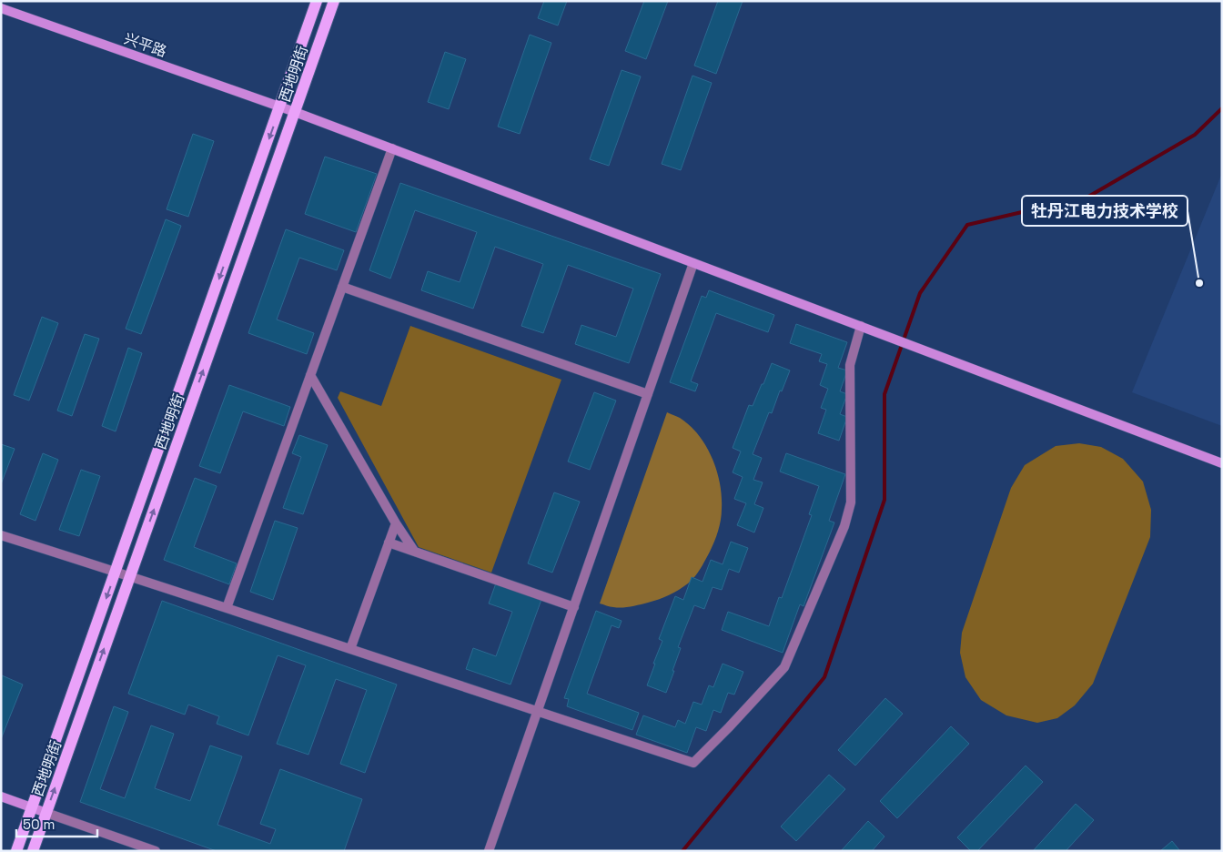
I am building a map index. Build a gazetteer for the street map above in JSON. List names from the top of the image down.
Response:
{
  "streets": {
    "main road": ["西地明街"],
    "street": ["兴平路"]
  },
  "crossings": [
    ["兴平路", "西地明街"]
  ],
  "places": ["牡丹江电力技术学校"],
  "scale_bar": "50 m"
}
